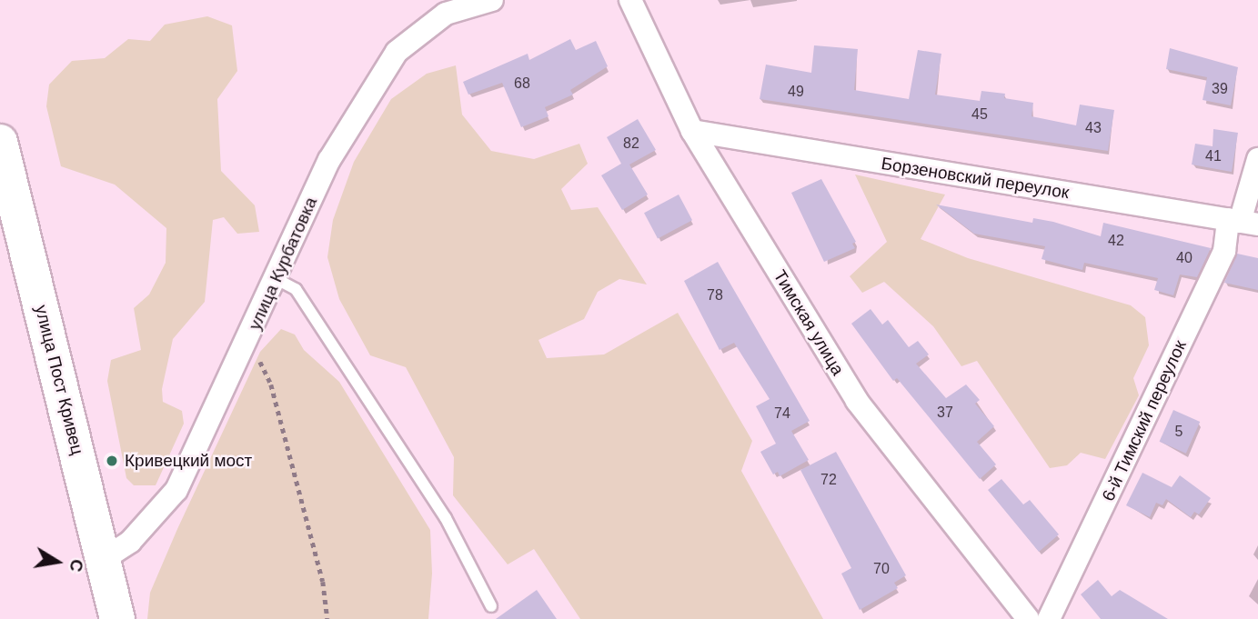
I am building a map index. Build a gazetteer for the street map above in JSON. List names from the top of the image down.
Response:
{
  "streets": {
    "main road": ["улица Пост Кривец"],
    "street": [
      "Борзеновский переулок",
      "улица Курбатовка",
      "Тимская улица",
      "6-й Тимский переулок"
    ]
  },
  "crossings": [
    ["Борзеновский переулок", "Тимская улица"],
    ["Борзеновский переулок", "6-й Тимский переулок"],
    ["улица Курбатовка", "улица Пост Кривец"]
  ],
  "places": ["Кривецкий мост"],
  "house_numbers": [
    "68",
    "39",
    "49",
    "45",
    "43",
    "82",
    "41",
    "42",
    "40",
    "78",
    "37",
    "74",
    "5",
    "72",
    "70"
  ],
  "north": "right"
}
